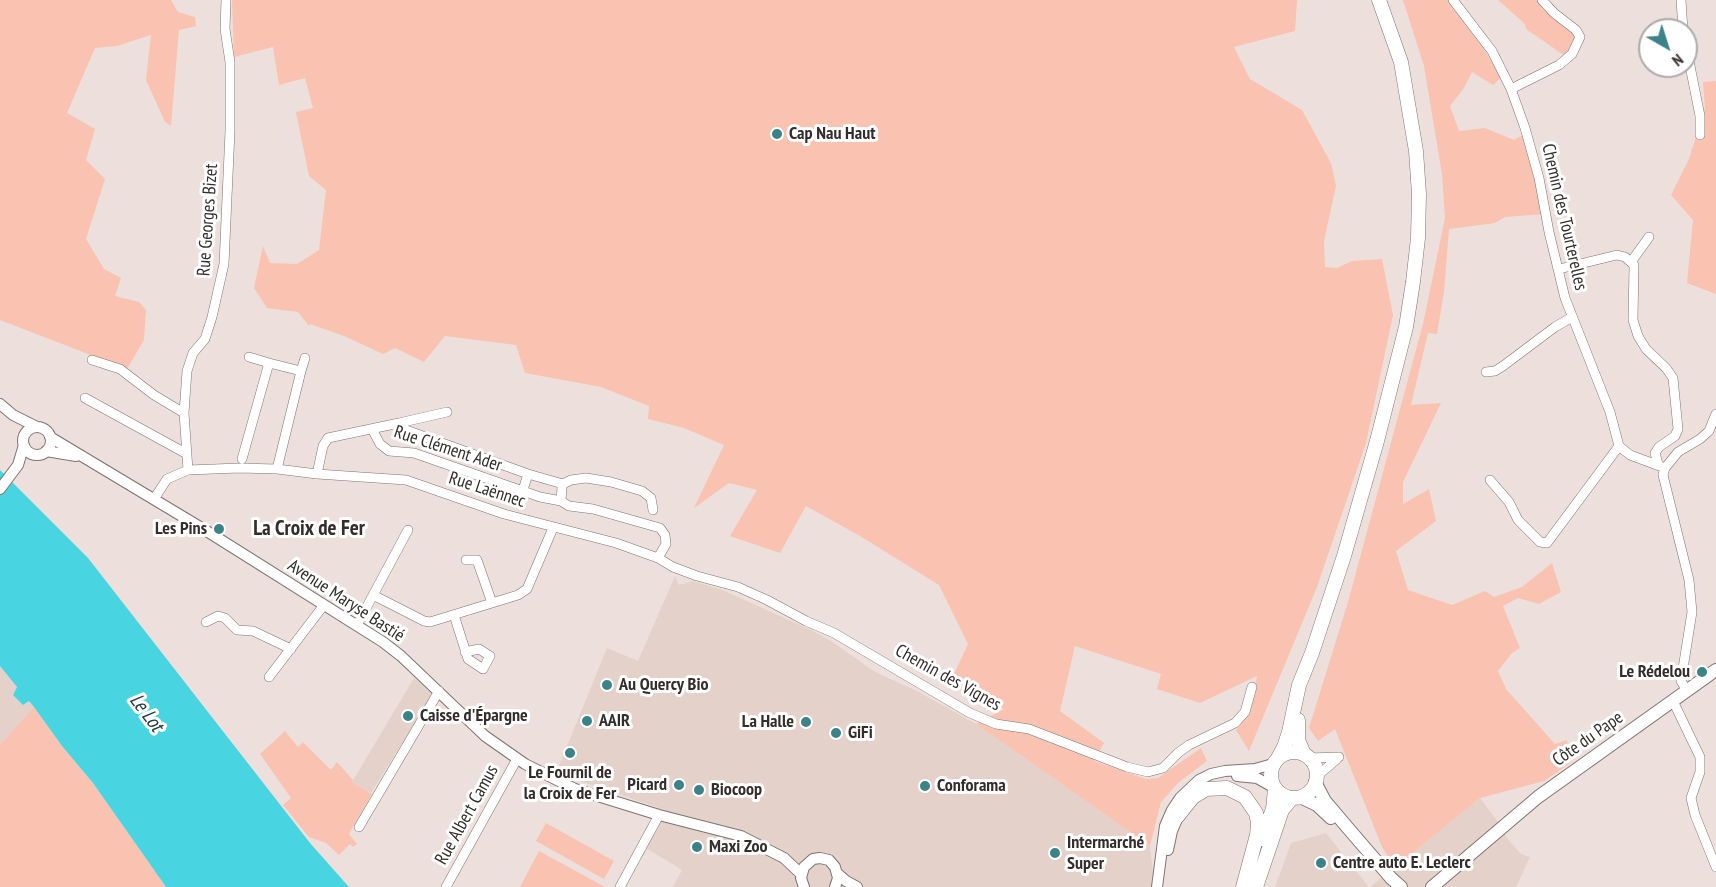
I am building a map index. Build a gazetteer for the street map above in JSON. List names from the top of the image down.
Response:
{
  "streets": {
    "main road": ["Côte du Pape"],
    "street": [
      "Chemin des Tourterelles",
      "Rue Georges Bizet",
      "Rue Clément Ader",
      "Rue Laënnec",
      "Avenue Maryse Bastié",
      "Chemin des Vignes",
      "Rue Albert Camus"
    ]
  },
  "crossings": [
    ["Rue Georges Bizet", "Rue Laënnec"],
    ["Rue Clément Ader", "Rue Laënnec"],
    ["Rue Laënnec", "Avenue Maryse Bastié"],
    ["Rue Laënnec", "Chemin des Vignes"],
    ["Avenue Maryse Bastié", "Rue Albert Camus"]
  ],
  "districts": ["La Croix de Fer"],
  "water": ["Le Lot"],
  "places": [
    "Cap Nau Haut",
    "Les Pins",
    "Le Rédelou",
    "Au Quercy Bio",
    "Caisse d'Épargne",
    "AAIR",
    "La Halle",
    "GiFi",
    "Le Fournil de la Croix de Fer",
    "Picard",
    "Conforama",
    "Biocoop",
    "Maxi Zoo",
    "Intermarché Super",
    "Centre auto E. Leclerc"
  ],
  "north": "bottom right"
}
